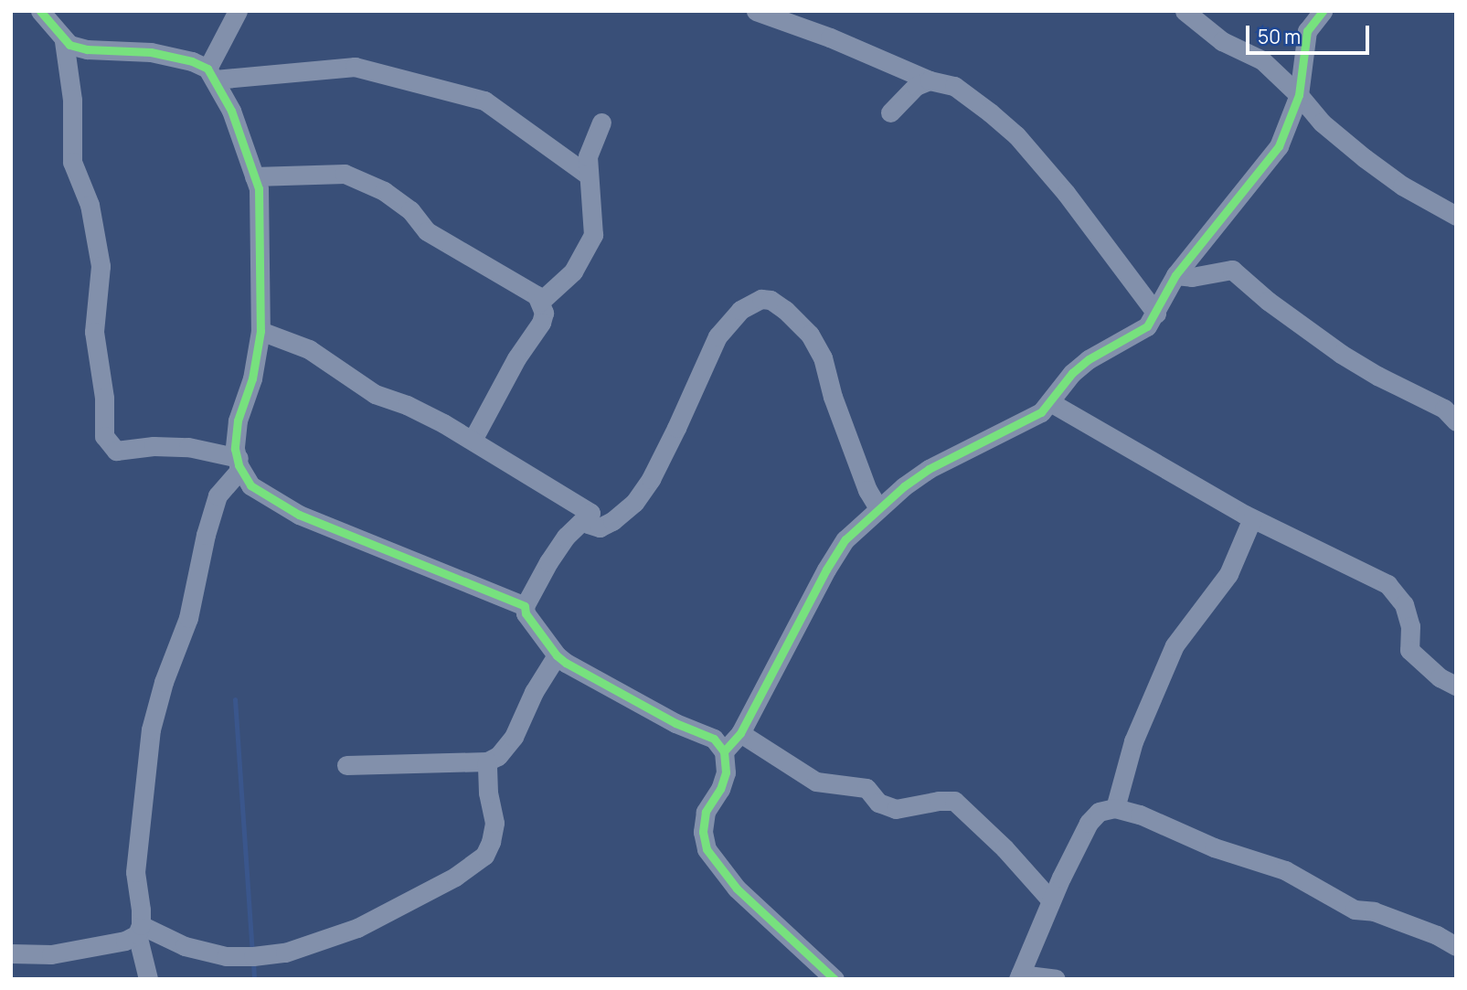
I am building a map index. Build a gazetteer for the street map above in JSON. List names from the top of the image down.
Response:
{
  "scale_bar": "50 m"
}
